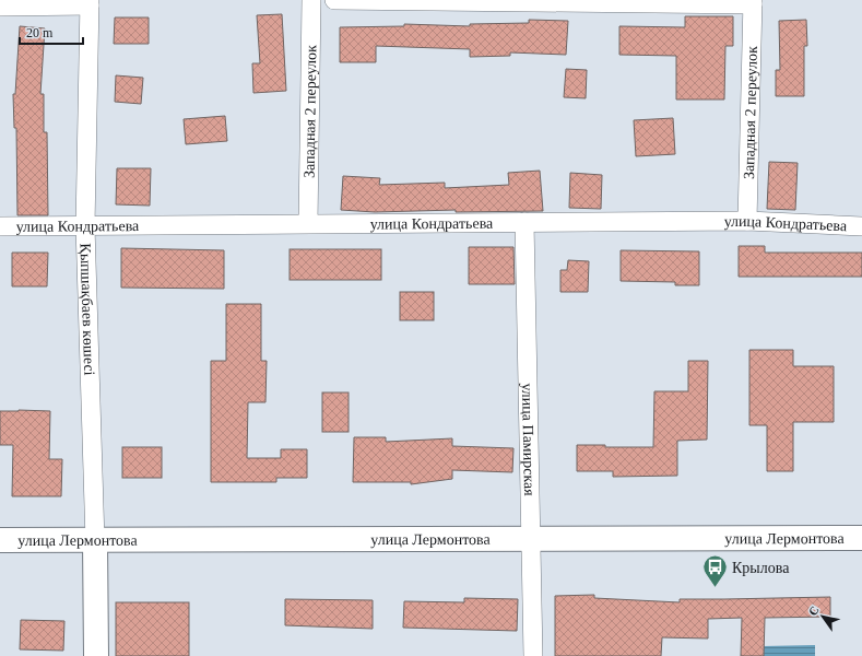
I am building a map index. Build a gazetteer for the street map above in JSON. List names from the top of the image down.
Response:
{
  "streets": {
    "main road": ["улица Лермонтова"],
    "street": [
      "Западная 2 переулок",
      "улица Кондратьева",
      "Қыпшақбаев көшесі",
      "улица Памирская"
    ]
  },
  "crossings": [
    ["Западная 2 переулок", "улица Кондратьева"],
    ["улица Кондратьева", "Қыпшақбаев көшесі"],
    ["улица Кондратьева", "улица Памирская"],
    ["Қыпшақбаев көшесі", "улица Лермонтова"],
    ["улица Памирская", "улица Лермонтова"]
  ],
  "places": {
    "bus stop": ["Крылова"]
  },
  "scale_bar": "20 m",
  "north": "top left"
}
